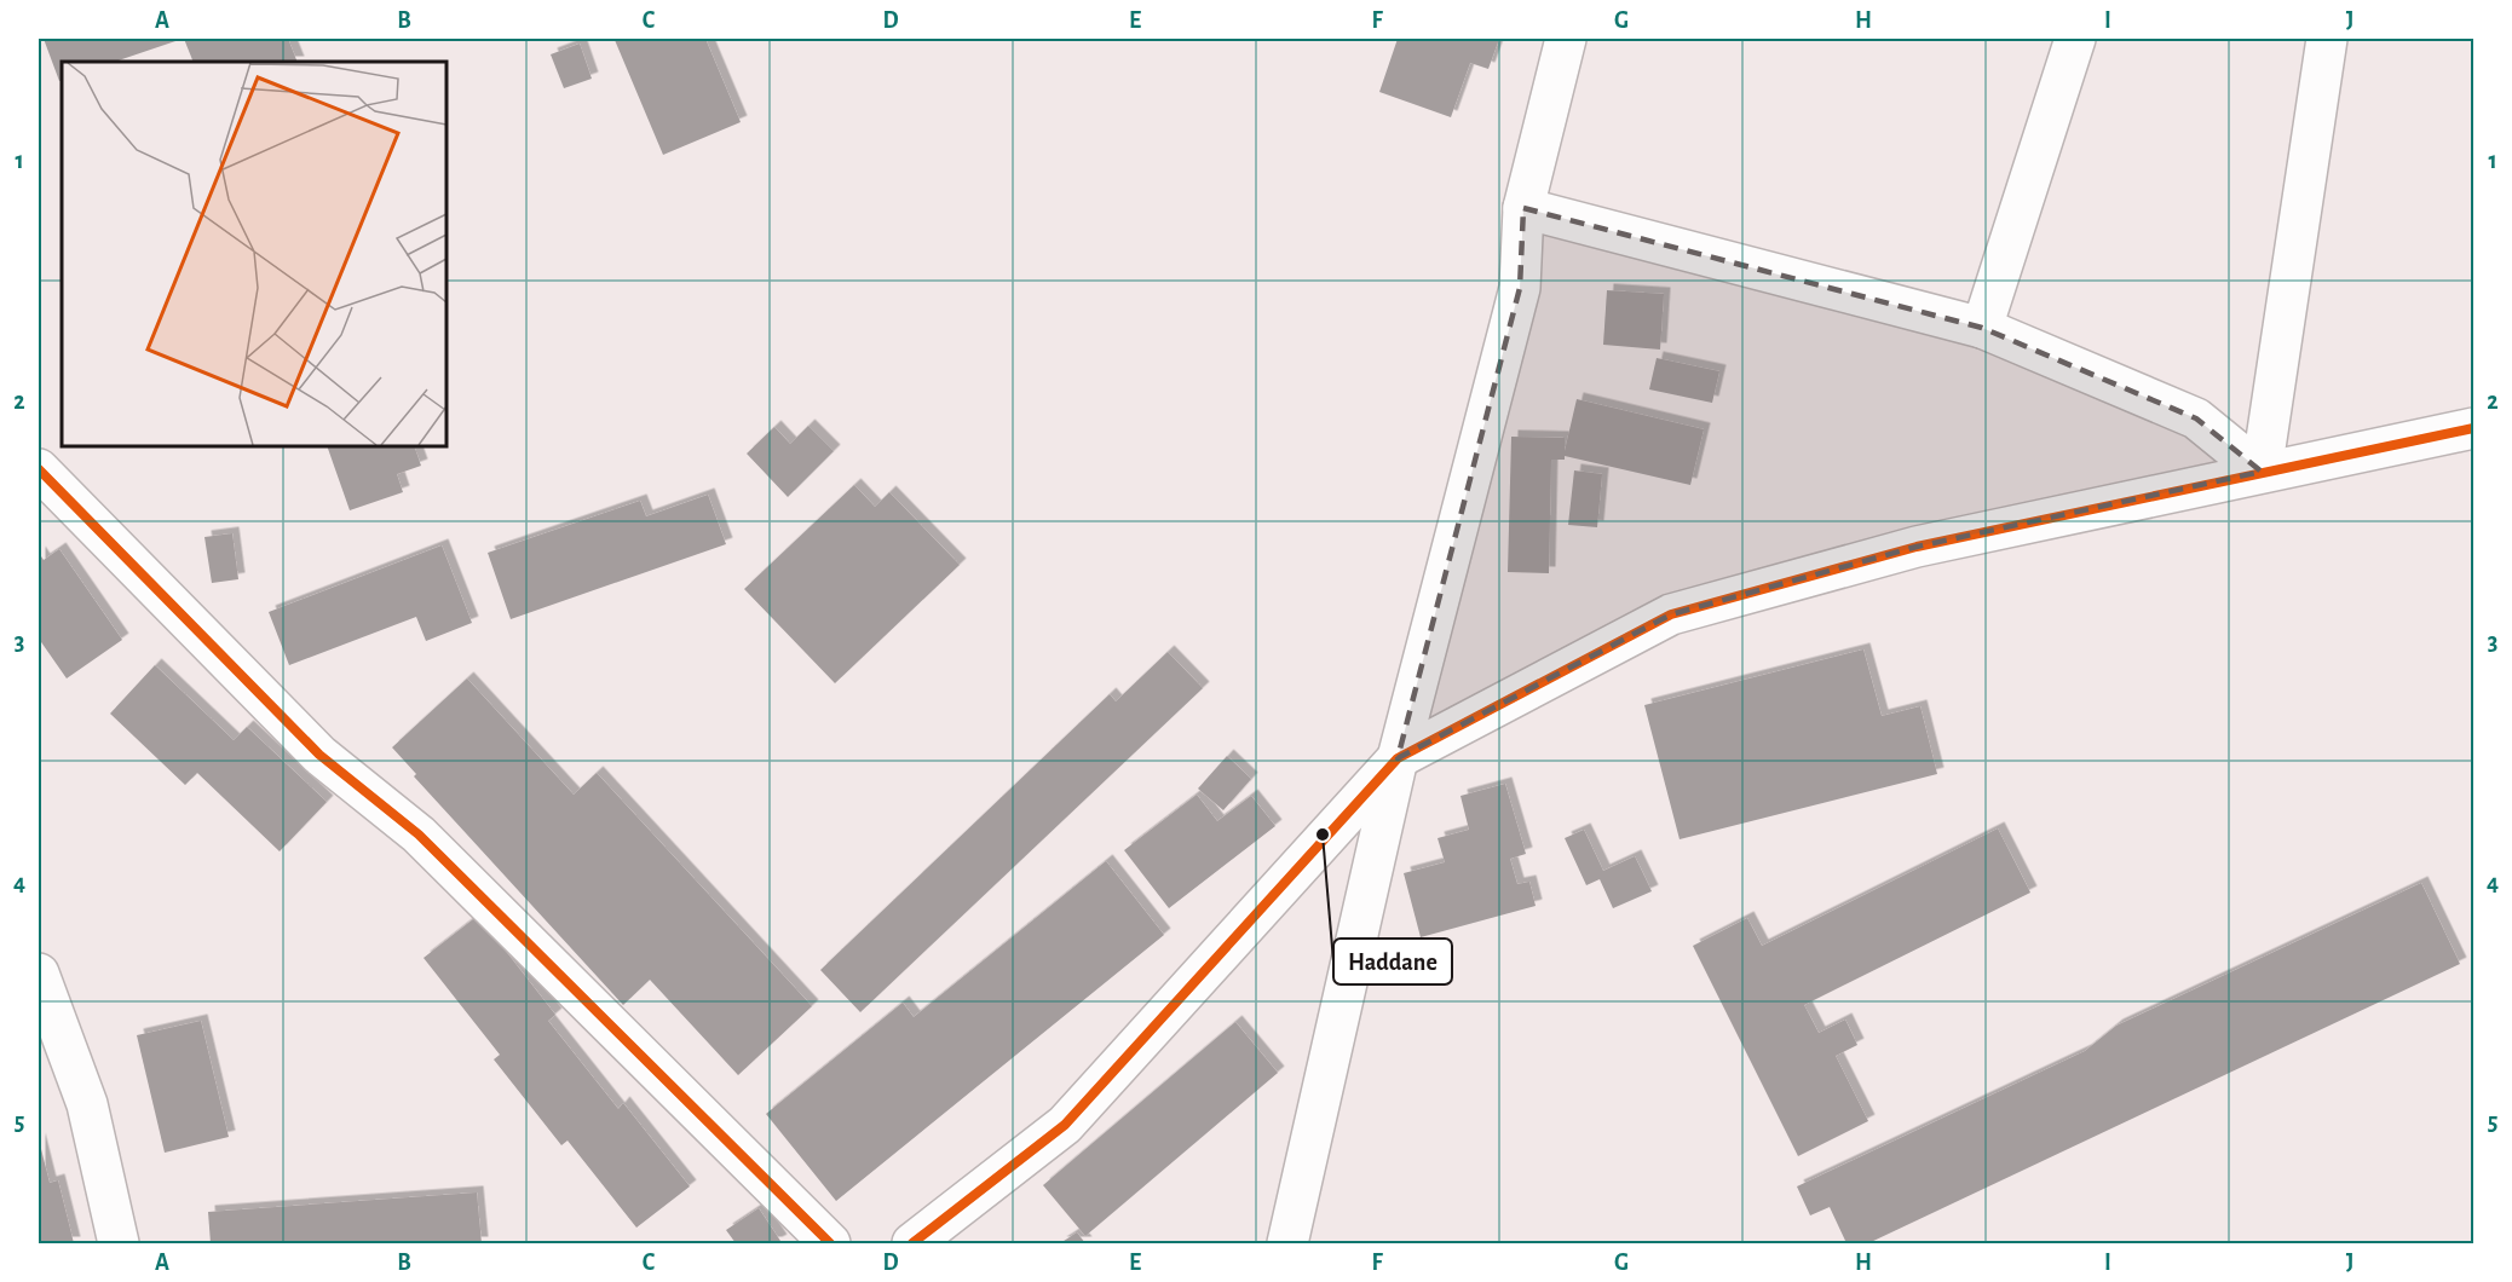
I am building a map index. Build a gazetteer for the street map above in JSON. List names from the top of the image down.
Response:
{
  "places": ["Haddane"],
  "grid": {
    "columns": [
      "A",
      "B",
      "C",
      "D",
      "E",
      "F",
      "G",
      "H",
      "I",
      "J"
    ],
    "rows": [
      "1",
      "2",
      "3",
      "4",
      "5"
    ]
  }
}
